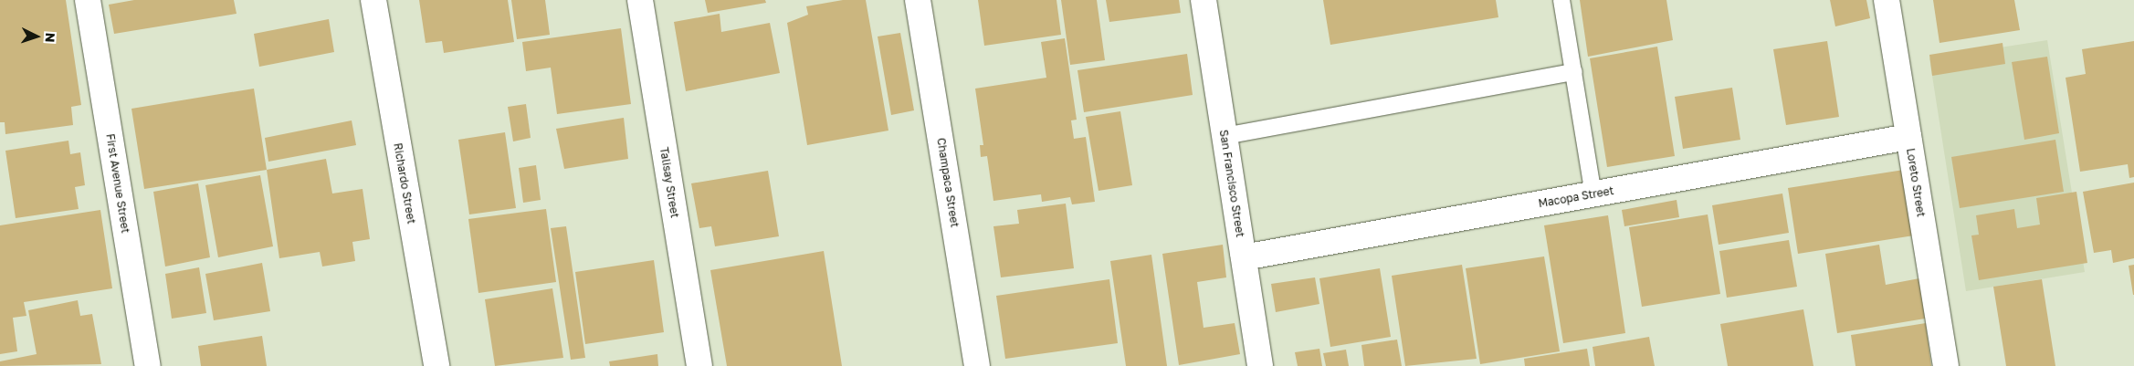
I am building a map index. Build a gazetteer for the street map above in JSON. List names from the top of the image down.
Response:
{
  "streets": {
    "street": [
      "Talisay Street",
      "Champaca Street",
      "Loreto Street",
      "First Avenue Street",
      "Richardo Street",
      "San Francisco Street",
      "Macopa Street"
    ]
  },
  "crossings": [
    ["Loreto Street", "Macopa Street"],
    ["San Francisco Street", "Macopa Street"]
  ],
  "north": "right"
}
